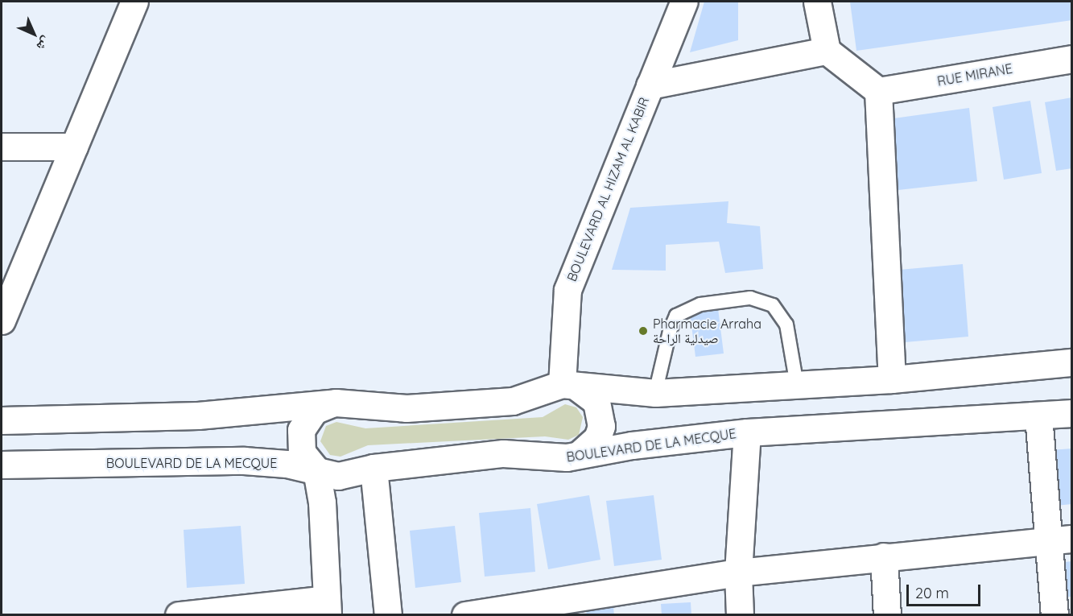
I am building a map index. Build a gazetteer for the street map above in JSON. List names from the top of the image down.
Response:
{
  "streets": {
    "street": ["RUE MIRANE", "BOULEVARD AL HIZAM AL KABIR", "BOULEVARD DE LA MECQUE"]
  },
  "places": ["Pharmacie Arraha صيدلية الراحة"],
  "scale_bar": "20 m",
  "north": "bottom right"
}
